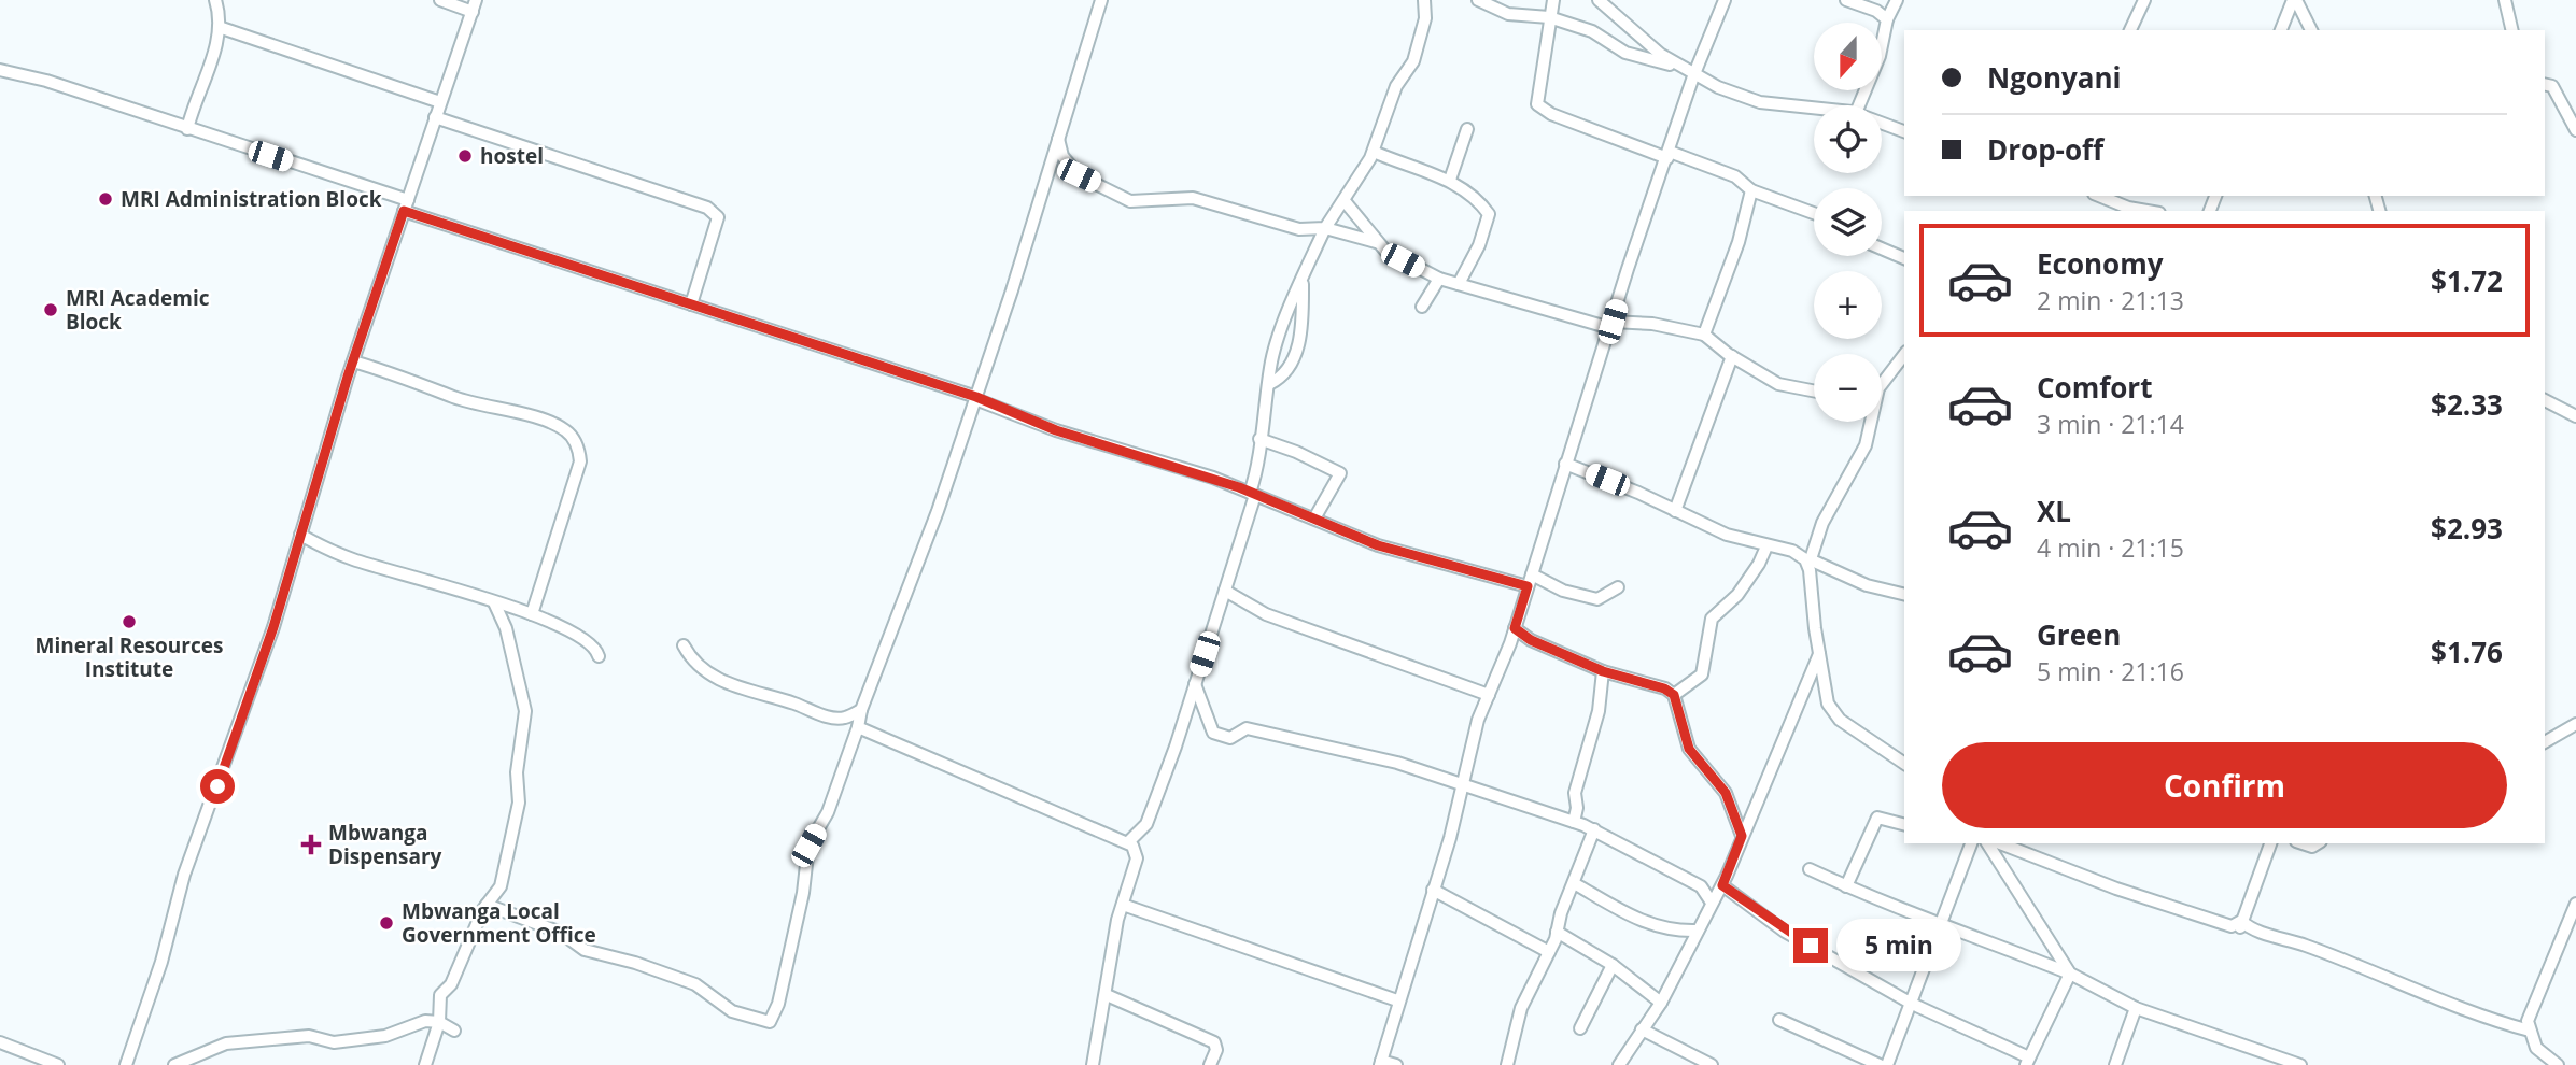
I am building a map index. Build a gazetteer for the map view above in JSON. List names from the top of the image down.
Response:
{
  "places": {
    "other": [
      "hostel",
      "MRI Administration Block",
      "MRI Academic Block",
      "Mineral Resources Institute",
      "Mbwanga Local Government Office"
    ],
    "health": ["Mbwanga Dispensary"]
  },
  "north": "bottom",
  "page": {
    "map_buttons": ["+", "−"],
    "banner": ["Ngonyani", "Drop-off"],
    "list": [
      {
        "name": "Economy",
        "note": "2 min · 21:13",
        "value": "$1.72"
      },
      {
        "name": "Comfort",
        "note": "3 min · 21:14",
        "value": "$2.33"
      },
      {
        "name": "XL",
        "note": "4 min · 21:15",
        "value": "$2.93"
      },
      {
        "name": "Green",
        "note": "5 min · 21:16",
        "value": "$1.76"
      }
    ],
    "buttons": "Confirm",
    "bubble": "5 min"
  }
}
